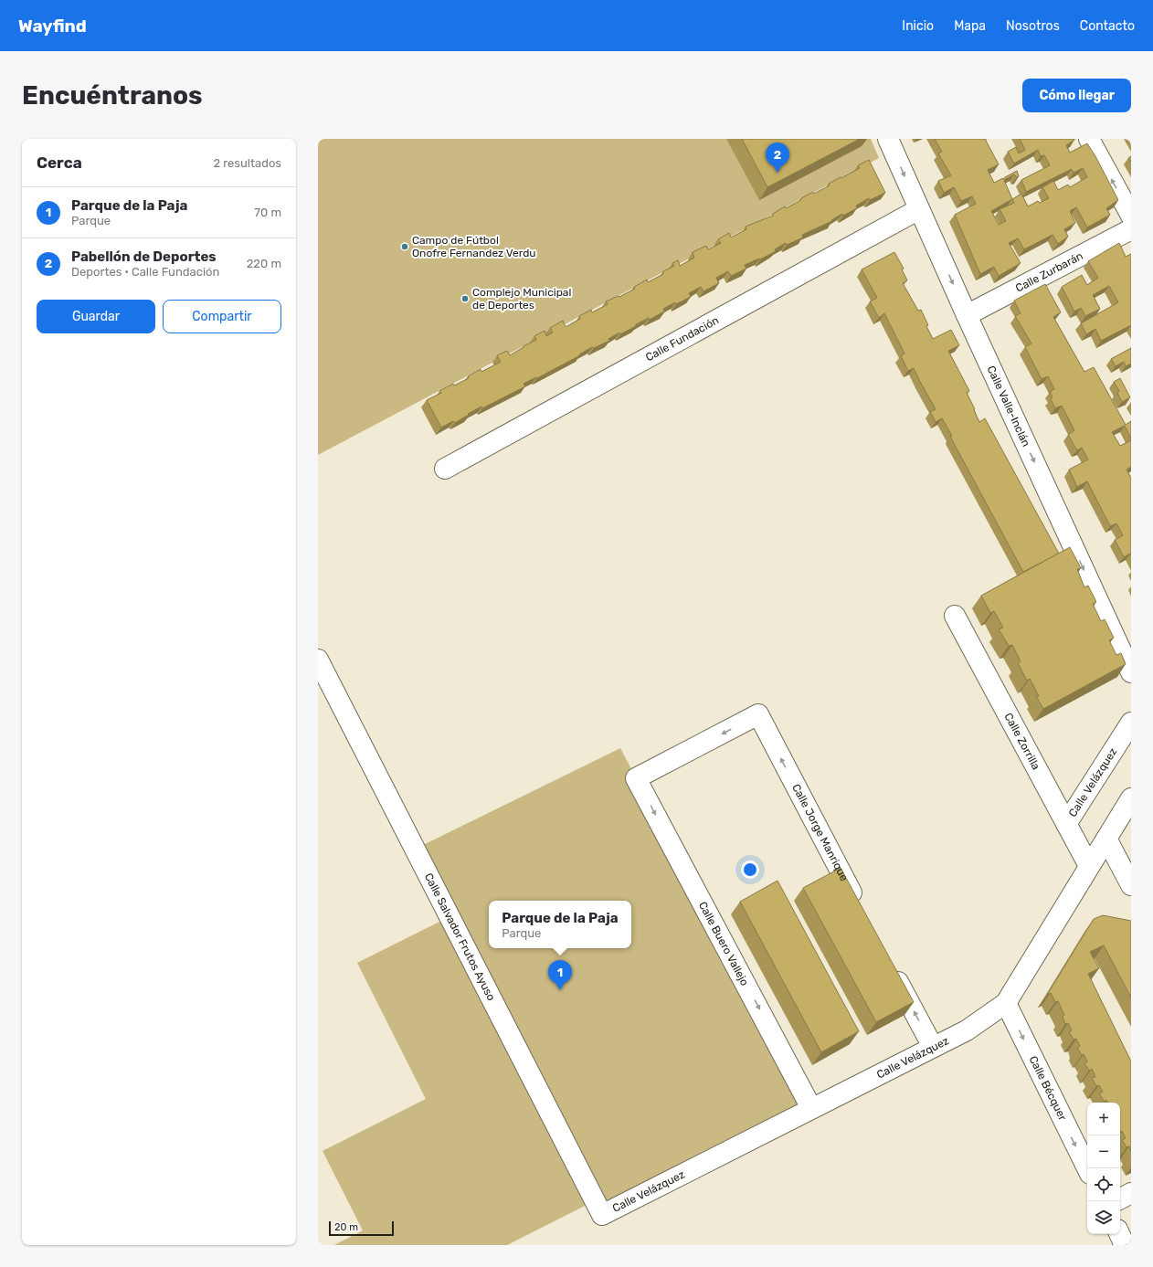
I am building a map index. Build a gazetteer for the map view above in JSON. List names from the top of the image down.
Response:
{
  "streets": {
    "street": [
      "Calle Zurbarán",
      "Calle Fundación",
      "Calle Valle-Inclán",
      "Calle Zorrilla",
      "Calle Velázquez",
      "Calle Jorge Manrique",
      "Calle Salvador Frutos Ayuso",
      "Calle Buero Vallejo",
      "Calle Bécquer"
    ]
  },
  "crossings": [
    ["Calle Zurbarán", "Calle Valle-Inclán"],
    ["Calle Fundación", "Calle Valle-Inclán"],
    ["Calle Zorrilla", "Calle Velázquez"],
    ["Calle Velázquez", "Calle Salvador Frutos Ayuso"],
    ["Calle Velázquez", "Calle Buero Vallejo"],
    ["Calle Velázquez", "Calle Bécquer"],
    ["Calle Jorge Manrique", "Calle Buero Vallejo"]
  ],
  "one_way": ["Calle Valle-Inclán", "Calle Buero Vallejo", "Calle Bécquer"],
  "places": ["Campo de Fútbol Onofre Fernandez Verdu", "Complejo Municipal de Deportes"],
  "scale_bar": "20 m",
  "page": {
    "header": "Wayfind",
    "nav": [
      "Inicio",
      "Mapa",
      "Nosotros",
      "Contacto"
    ],
    "buttons": [
      "Cómo llegar",
      ["Guardar", "Compartir"]
    ],
    "title": "Encuéntranos",
    "heading": ["Cerca", "2 resultados"],
    "pins": ["2", "1"],
    "list": [
      {
        "mark": "1",
        "name": "Parque de la Paja",
        "note": "Parque",
        "value": "70 m"
      },
      {
        "mark": "2",
        "name": "Pabellón de Deportes",
        "note": "Deportes · Calle Fundación",
        "value": "220 m"
      }
    ],
    "popup": ["Parque de la Paja", "Parque"],
    "map_buttons": ["+", "−"],
    "scale": "20 m"
  }
}
